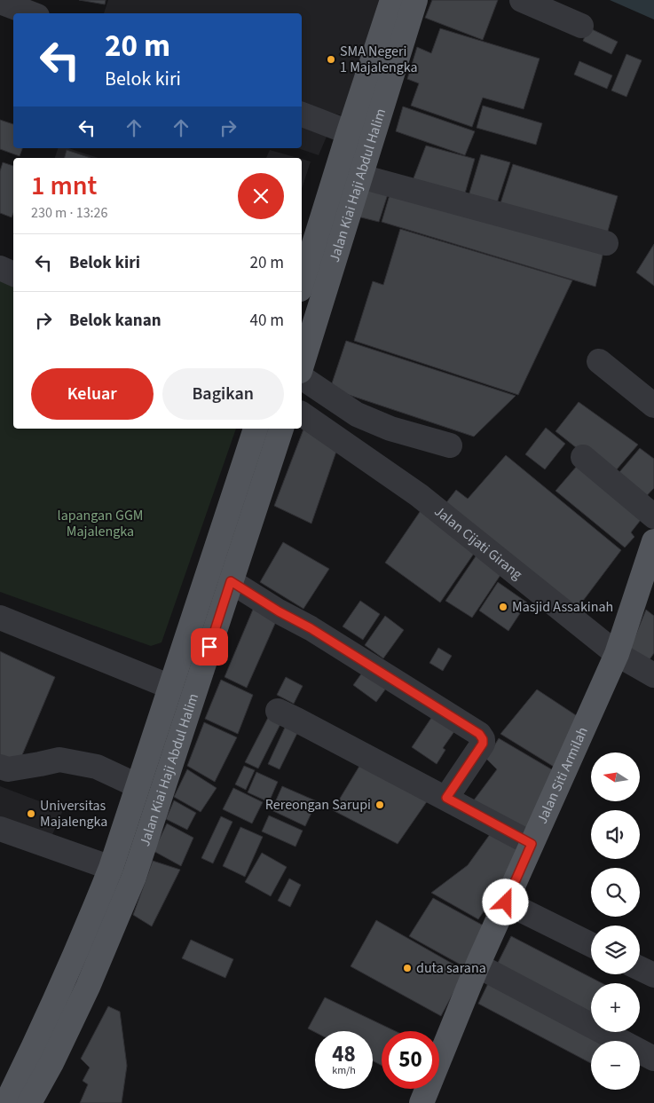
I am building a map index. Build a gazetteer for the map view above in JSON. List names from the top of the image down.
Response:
{
  "streets": {
    "main road": ["Jalan Kiai Haji Abdul Halim", "Jalan Siti Armilah"],
    "street": ["Jalan Cijati Girang"]
  },
  "crossings": [
    ["Jalan Cijati Girang", "Jalan Siti Armilah"]
  ],
  "parks": ["lapangan GGM Majalengka"],
  "places": [
    "SMA Negeri 1 Majalengka",
    "Masjid Assakinah",
    "Rereongan Sarupi",
    "Universitas Majalengka",
    "duta sarana"
  ],
  "north": "left",
  "page": {
    "turn": ["20 m", "Belok kiri"],
    "heading": ["1 mnt", "230 m · 13:26"],
    "list": [
      {
        "name": "Belok kiri",
        "value": "20 m"
      },
      {
        "name": "Belok kanan",
        "value": "40 m"
      }
    ],
    "buttons": ["Keluar", "Bagikan"],
    "map_buttons": ["+", "−"],
    "speed": "48 km/h",
    "limit": "50"
  }
}
